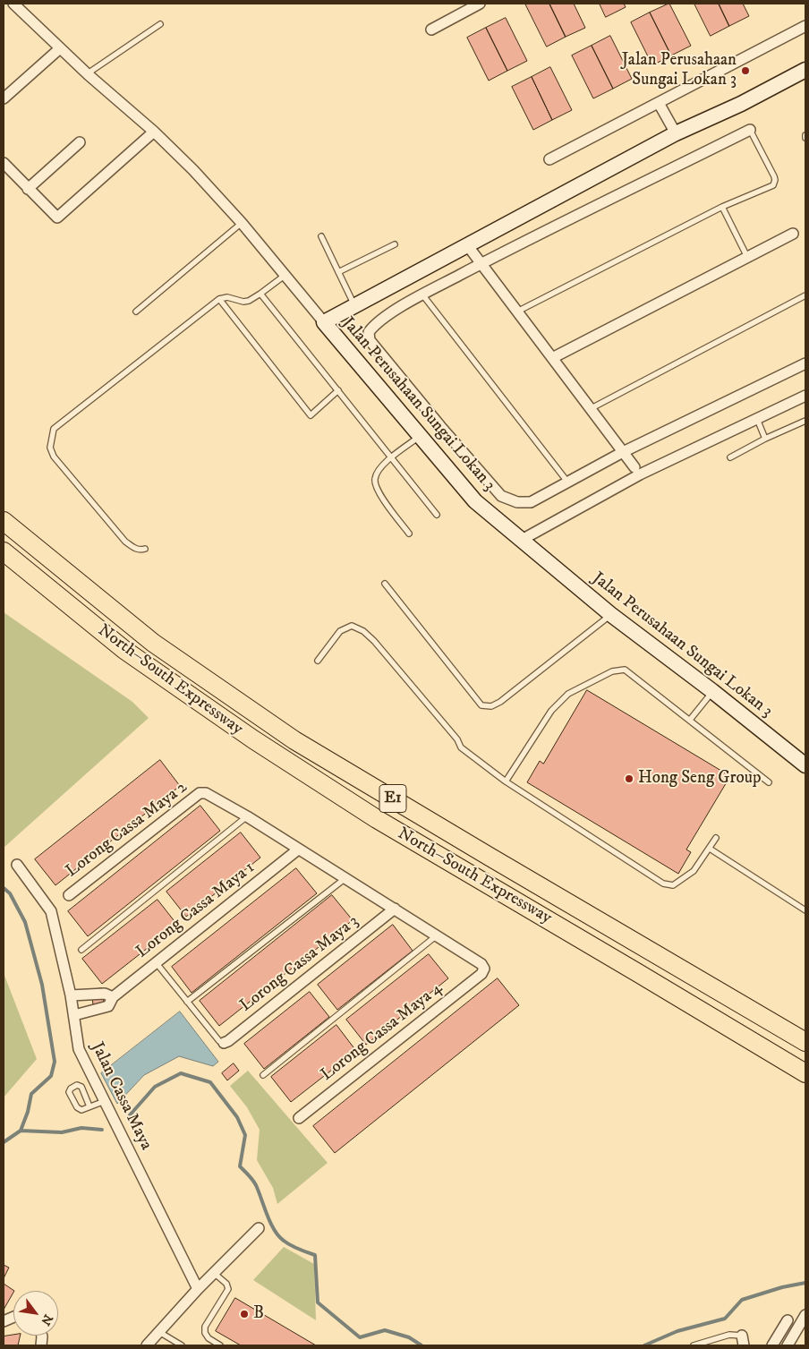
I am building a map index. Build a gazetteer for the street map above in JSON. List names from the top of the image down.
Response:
{
  "streets": {
    "highway": ["North–South Expressway", "E1"],
    "main road": ["Jalan Perusahaan Sungai Lokan 3"],
    "street": [
      "Lorong Cassa Maya 2",
      "Lorong Cassa Maya 1",
      "Lorong Cassa Maya 3",
      "Lorong Cassa Maya 4",
      "Jalan Cassa Maya"
    ]
  },
  "crossings": [
    ["Lorong Cassa Maya 1", "Jalan Cassa Maya"]
  ],
  "places": ["Jalan Perusahaan Sungai Lokan 3", "Hong Seng Group", "B"],
  "north": "bottom right"
}
